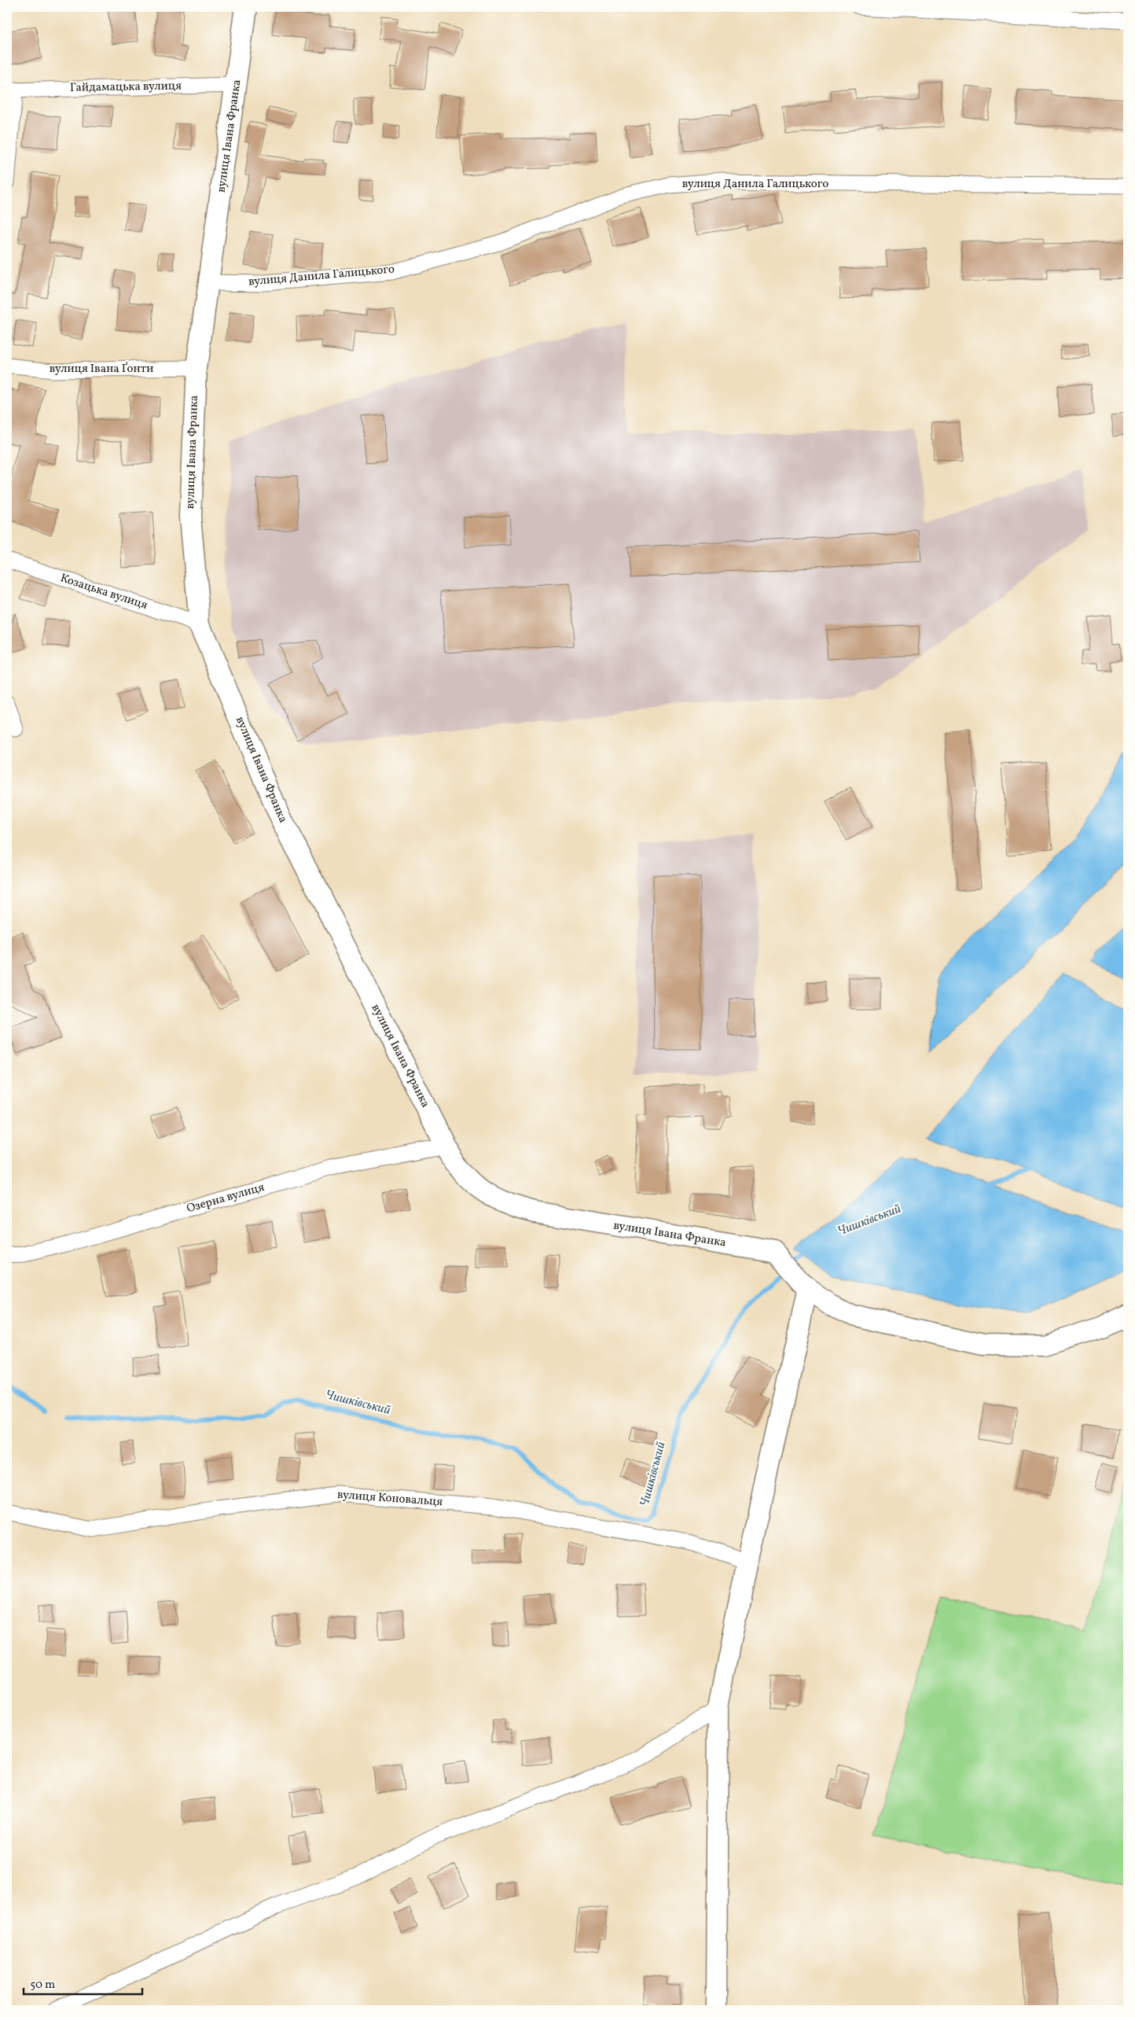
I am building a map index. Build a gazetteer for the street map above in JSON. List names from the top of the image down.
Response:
{
  "streets": {
    "street": [
      "Гайдамацька вулиця",
      "вулиця Івана Франка",
      "вулиця Данила Галицького",
      "вулиця Івана Ґонти",
      "Козацька вулиця",
      "Озерна вулиця",
      "вулиця Коновальця"
    ]
  },
  "crossings": [
    ["Гайдамацька вулиця", "вулиця Івана Франка"],
    ["вулиця Івана Франка", "вулиця Данила Галицького"],
    ["вулиця Івана Франка", "вулиця Івана Ґонти"],
    ["вулиця Івана Франка", "Козацька вулиця"],
    ["вулиця Івана Франка", "Озерна вулиця"]
  ],
  "water": ["Чишківський"],
  "scale_bar": "50 m"
}
